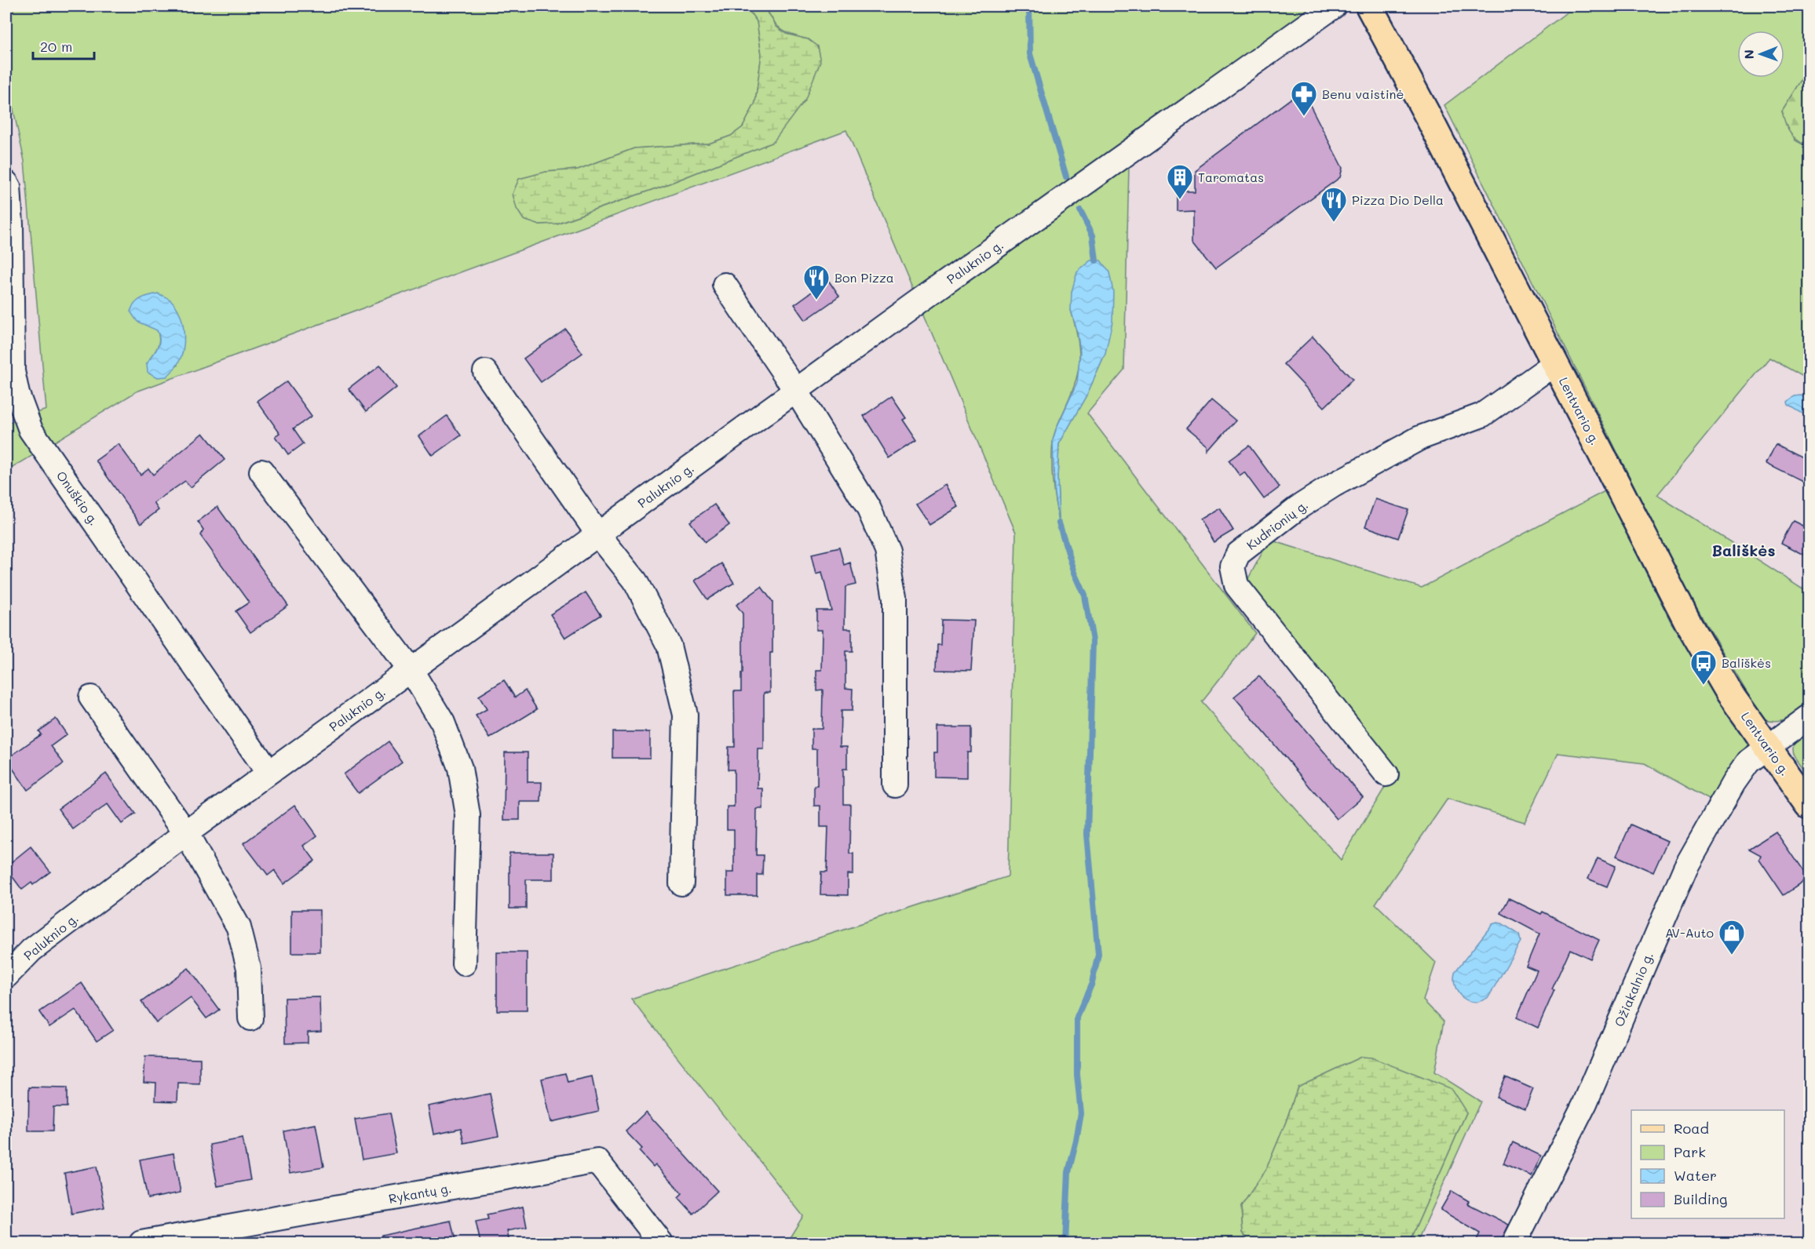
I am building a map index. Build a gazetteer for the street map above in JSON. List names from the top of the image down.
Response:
{
  "streets": {
    "main road": ["Lentvario g."],
    "street": [
      "Paluknio g.",
      "Onuškio g.",
      "Kudrionių g.",
      "Ožiakalnio g.",
      "Rykantų g."
    ]
  },
  "crossings": [
    ["Paluknio g.", "Onuškio g."],
    ["Lentvario g.", "Kudrionių g."],
    ["Lentvario g.", "Ožiakalnio g."]
  ],
  "districts": ["Bališkės"],
  "places": {
    "pharmacy": ["Benu vaistinė"],
    "building": ["Taromatas"],
    "restaurant": ["Pizza Dio Della", "Bon Pizza"],
    "bus stop": ["Bališkės"],
    "shop": ["AV-Auto"]
  },
  "legend": [
    "Road",
    "Park",
    "Water",
    "Building"
  ],
  "scale_bar": "20 m",
  "north": "left"
}
